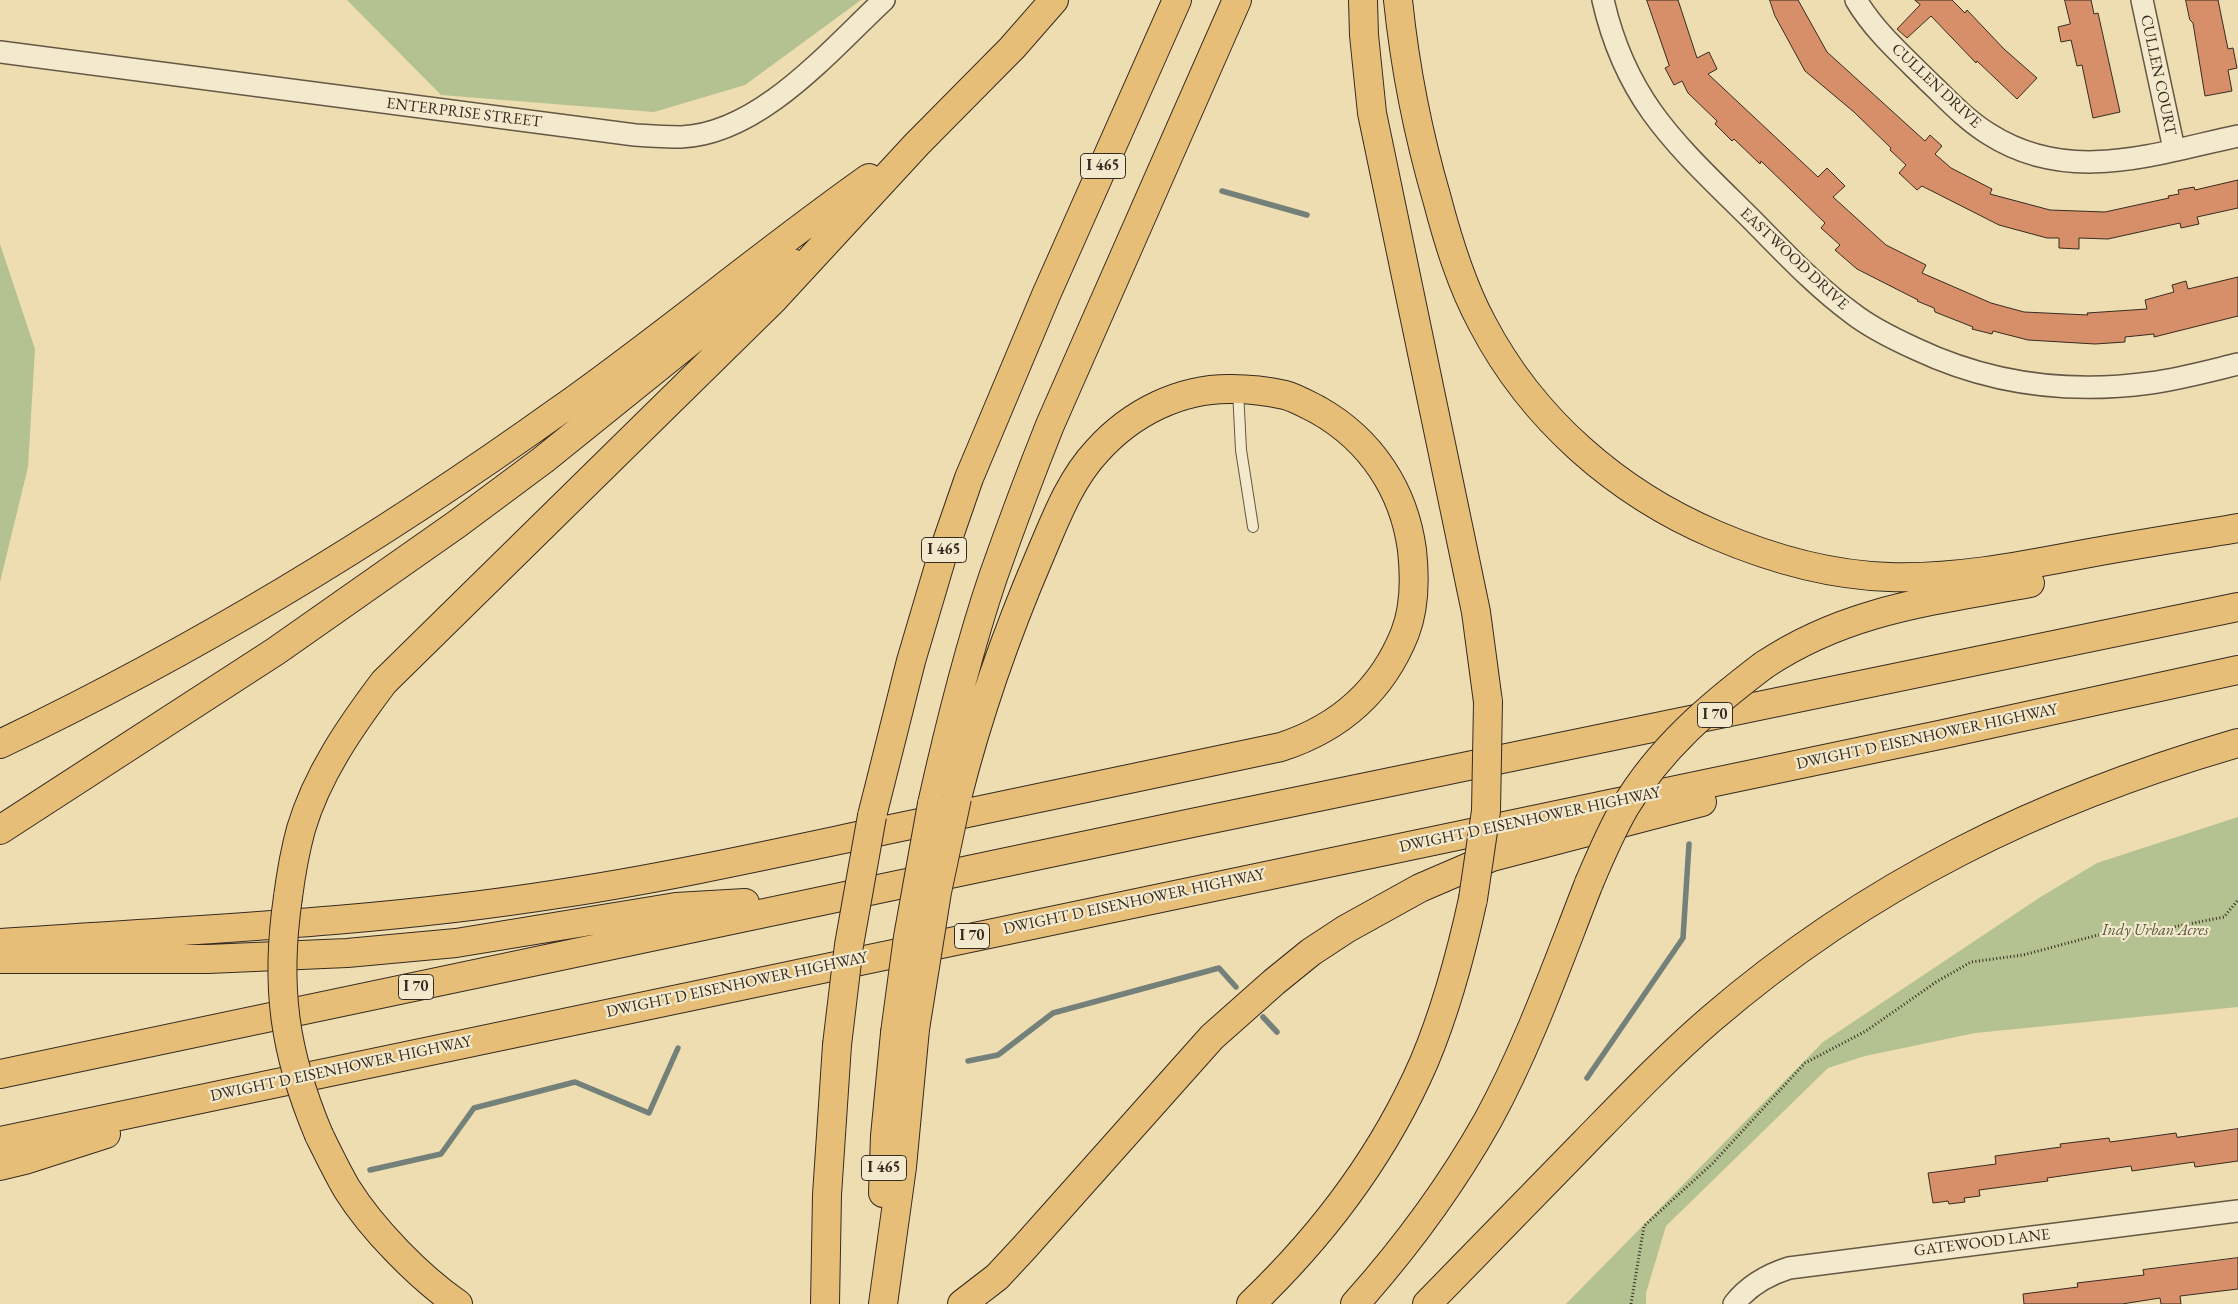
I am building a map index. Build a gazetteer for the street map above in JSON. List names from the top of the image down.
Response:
{
  "streets": {
    "highway": ["I 465", "I 70", "DWIGHT D EISENHOWER HIGHWAY"],
    "street": [
      "CULLEN COURT",
      "CULLEN DRIVE",
      "ENTERPRISE STREET",
      "EASTWOOD DRIVE",
      "GATEWOOD LANE"
    ]
  },
  "crossings": [
    ["CULLEN COURT", "CULLEN DRIVE"]
  ],
  "parks": ["Indy Urban Acres"]
}
